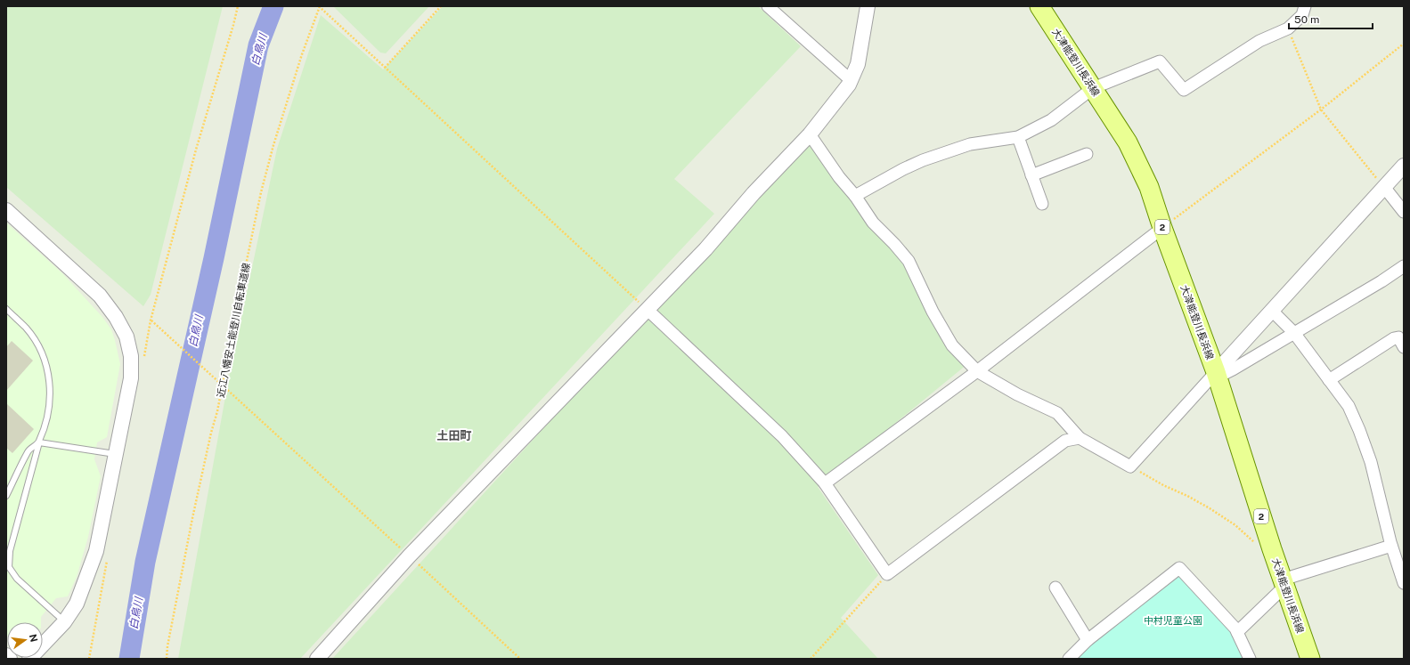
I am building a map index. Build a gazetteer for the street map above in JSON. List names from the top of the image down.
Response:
{
  "streets": {
    "main road": ["大津能登川長浜線", "2"],
    "path": ["近江八幡安土能登川自転車道線"]
  },
  "districts": ["土田町"],
  "water": ["白鳥川"],
  "parks": ["中村児童公園"],
  "scale_bar": "50 m",
  "north": "right"
}
